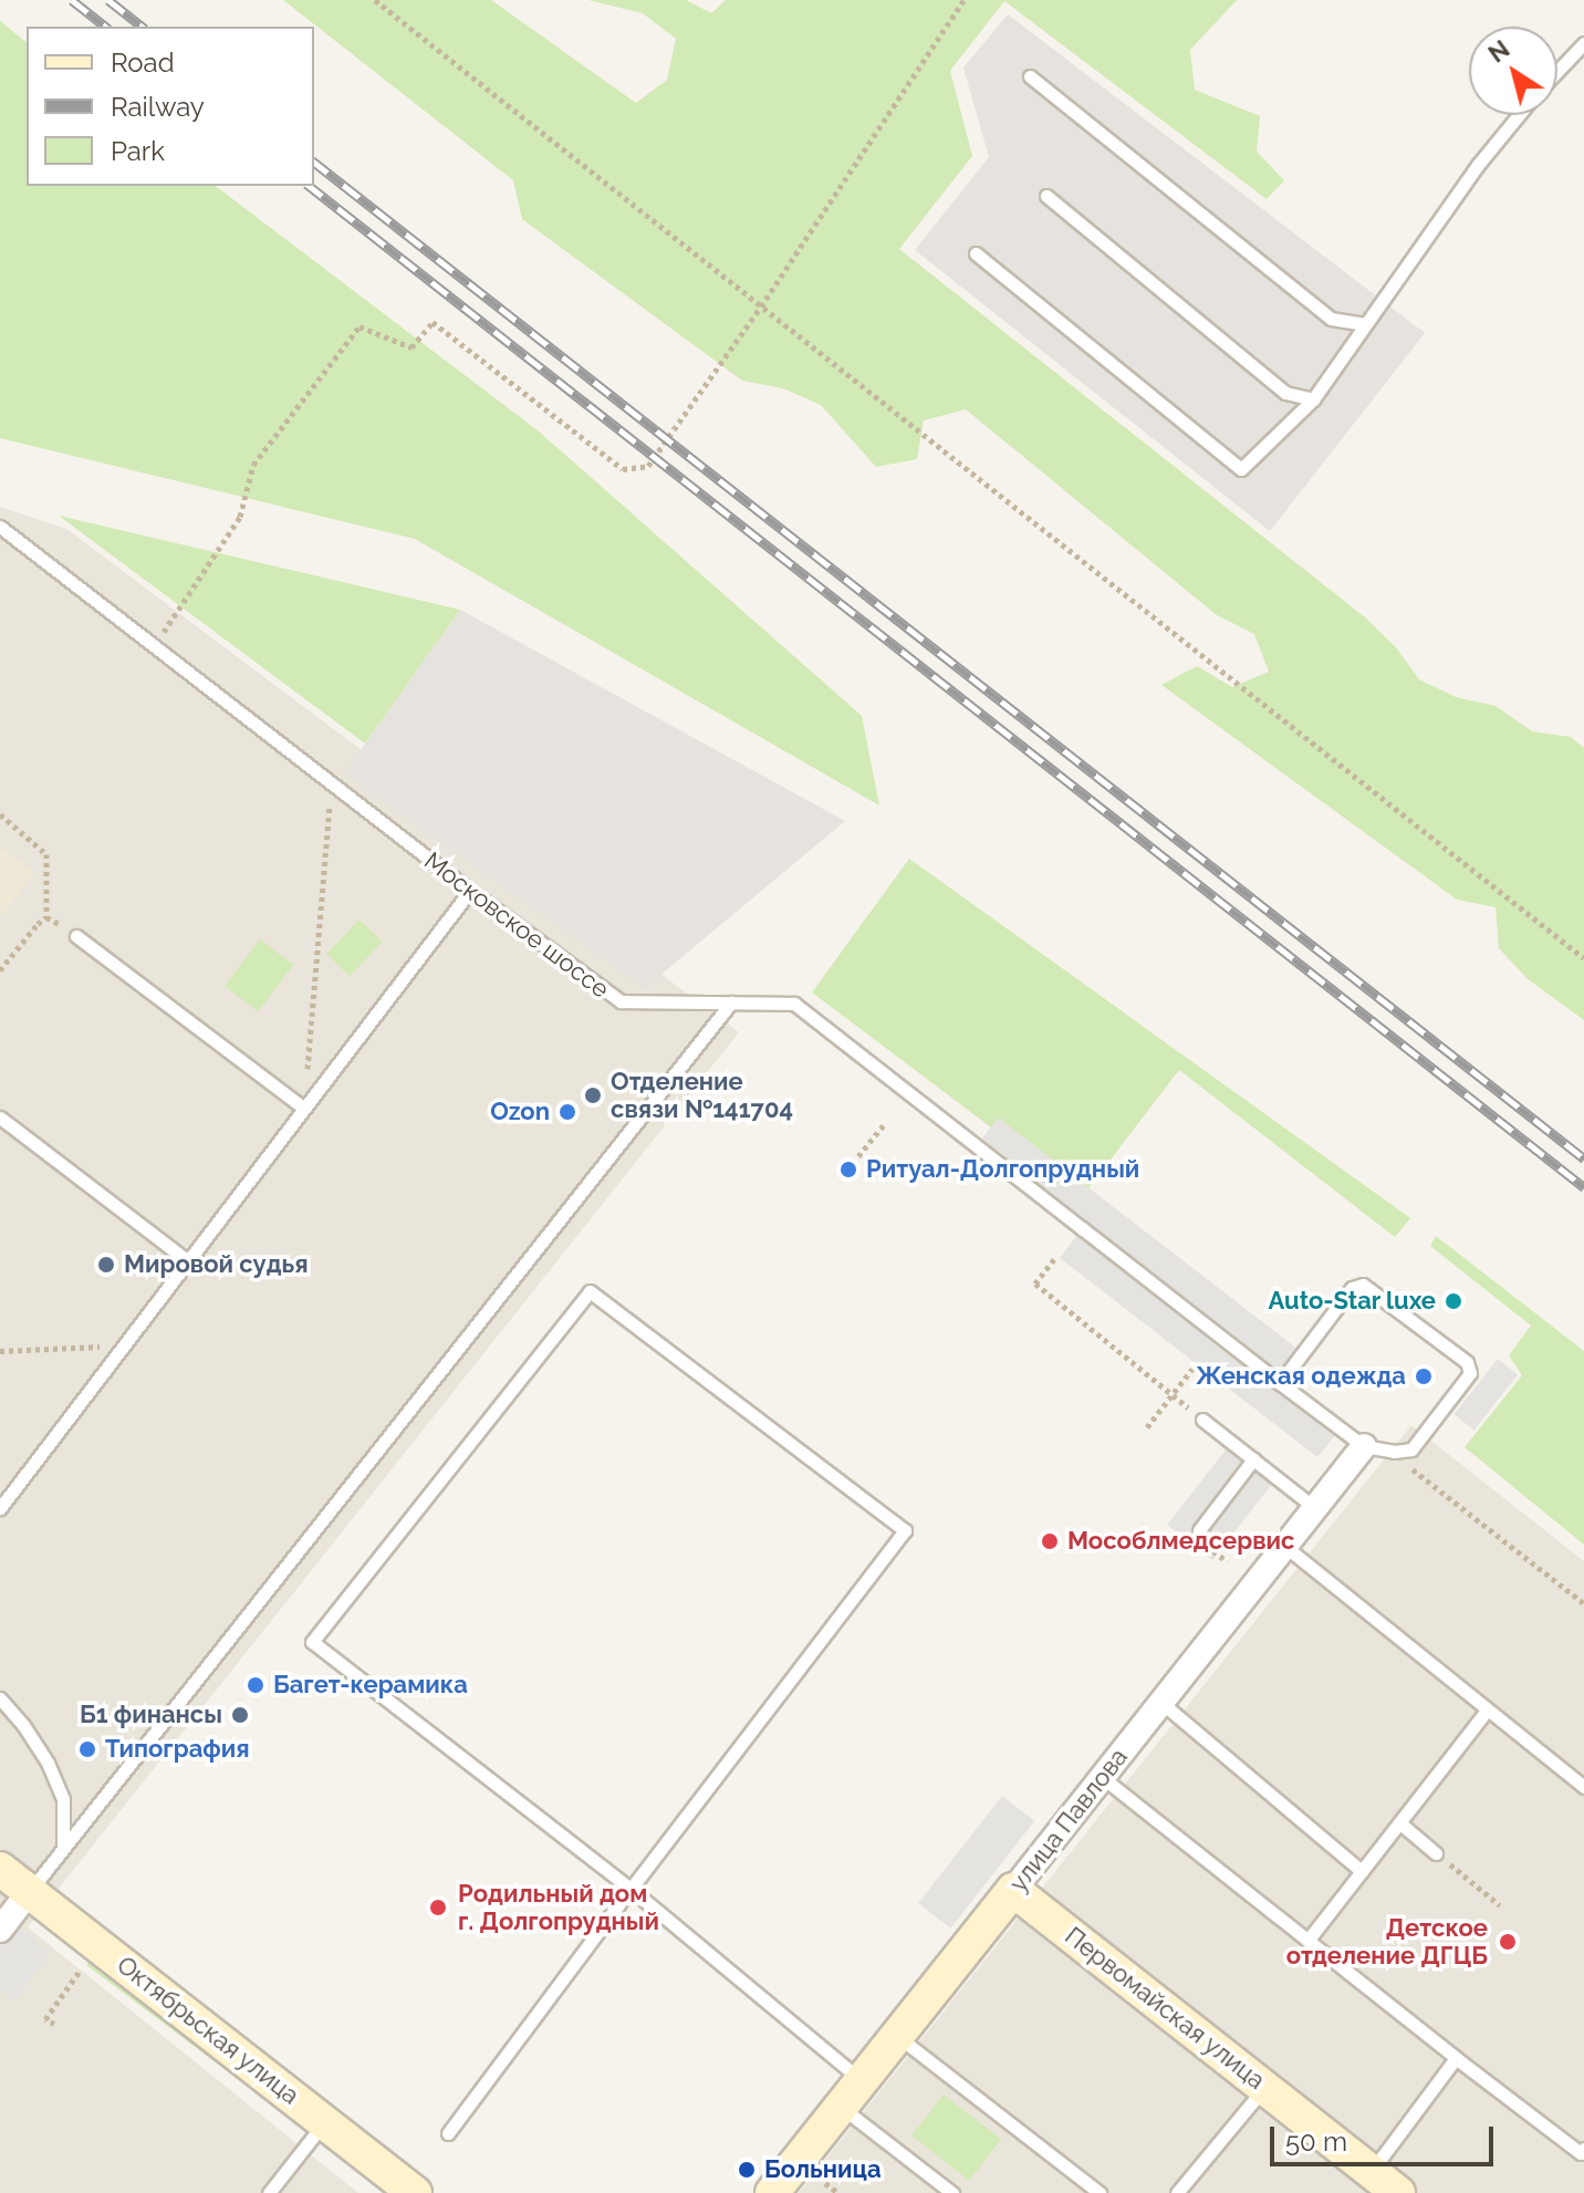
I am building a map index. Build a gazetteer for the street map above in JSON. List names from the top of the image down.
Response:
{
  "streets": {
    "main road": ["улица Павлова", "Первомайская улица", "Октябрьская улица"],
    "lane": ["Московское шоссе"]
  },
  "crossings": [
    ["Московское шоссе", "улица Павлова"],
    ["улица Павлова", "Первомайская улица"]
  ],
  "places": [
    "Отделение связи №141704",
    "Ozon",
    "Ритуал-Долгопрудный",
    "Мировой судья",
    "Auto-Star luxe",
    "Женская одежда",
    "Мособлмедсервис",
    "Багет-керамика",
    "Б1 финансы",
    "Типография",
    "Родильный дом г. Долгопрудный",
    "Детское отделение ДГЦБ",
    "Больница"
  ],
  "legend": ["Road", "Railway", "Park"],
  "scale_bar": "50 m",
  "north": "top left"
}
